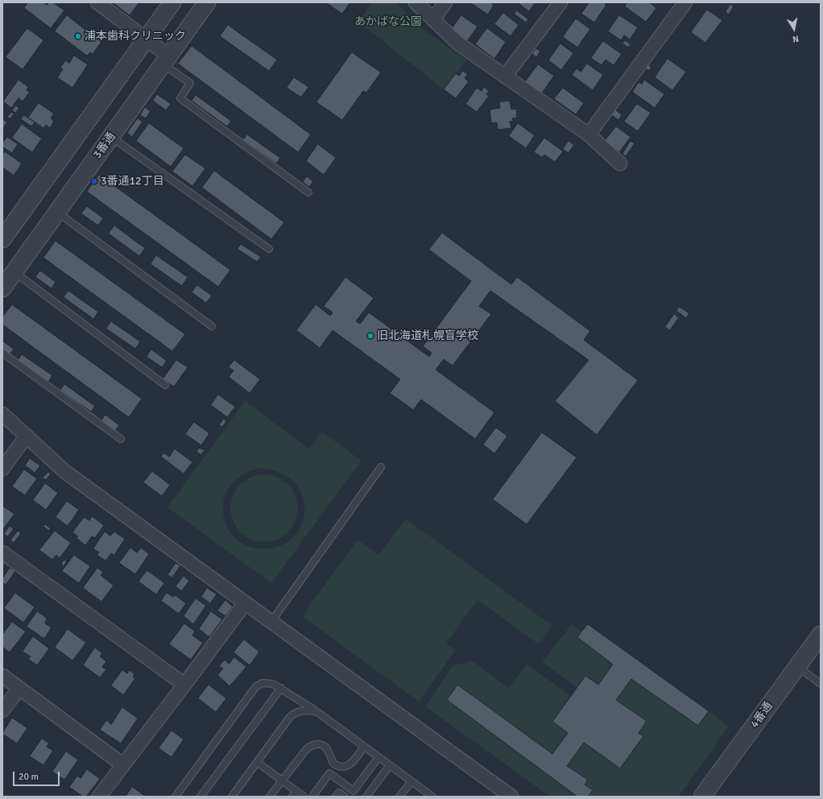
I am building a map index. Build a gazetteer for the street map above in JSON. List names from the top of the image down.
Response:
{
  "streets": {
    "street": ["3番通", "4番通"]
  },
  "parks": ["あかばな公園"],
  "places": ["浦本歯科クリニック", "3番通12丁目", "旧北海道札幌盲学校"],
  "scale_bar": "20 m",
  "north": "bottom"
}
